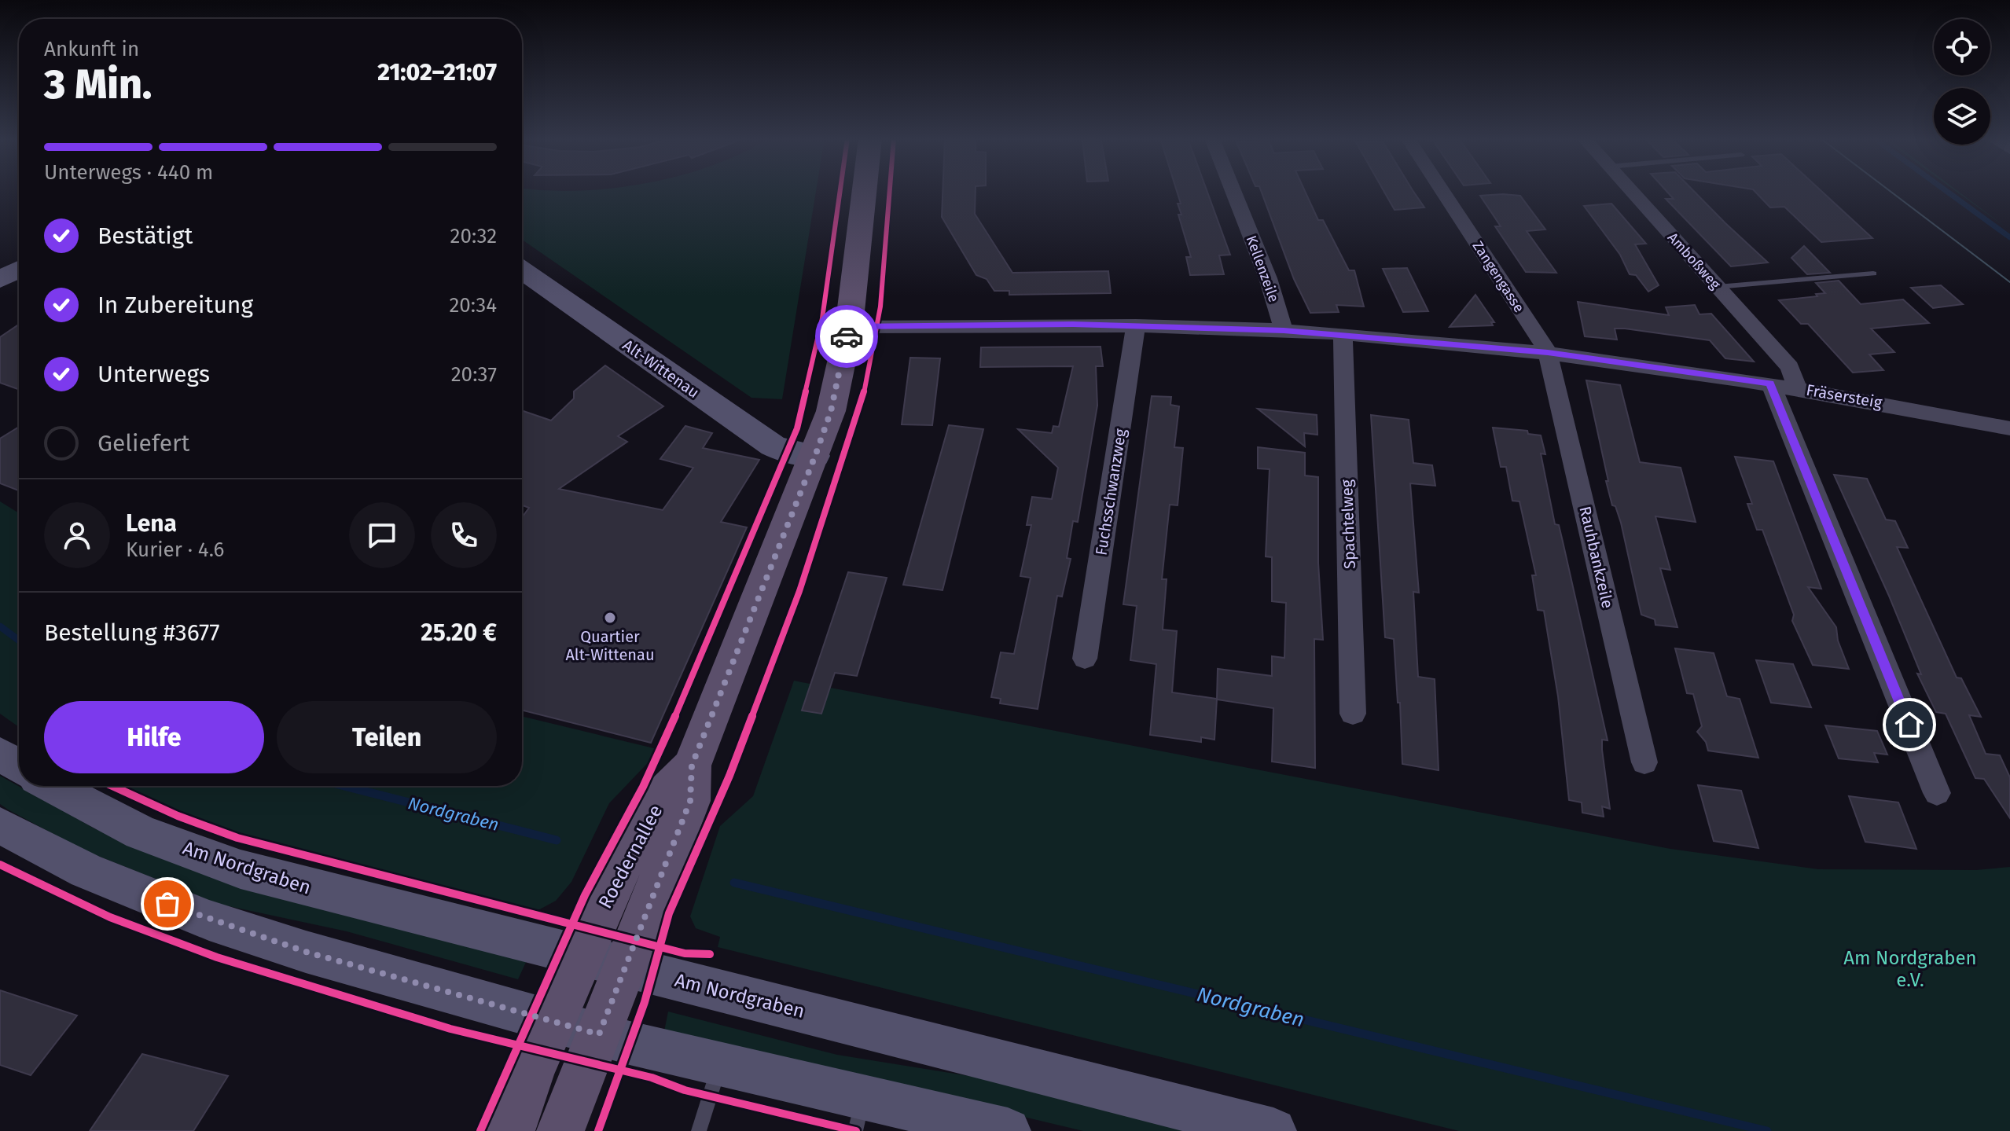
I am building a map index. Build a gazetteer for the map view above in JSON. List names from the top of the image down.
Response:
{
  "streets": {
    "main road": ["Alt-Wittenau", "Roedernallee", "Am Nordgraben"],
    "street": [
      "Amboßweg",
      "Kellenzeile",
      "Zangengasse",
      "Fräsersteig",
      "Fuchsschwanzweg",
      "Spachtelweg",
      "Rauhbankzeile"
    ]
  },
  "crossings": [
    ["Amboßweg", "Fräsersteig"],
    ["Kellenzeile", "Fräsersteig"],
    ["Zangengasse", "Fräsersteig"],
    ["Zangengasse", "Rauhbankzeile"],
    ["Alt-Wittenau", "Roedernallee"],
    ["Fräsersteig", "Fuchsschwanzweg"],
    ["Fräsersteig", "Spachtelweg"],
    ["Fräsersteig", "Rauhbankzeile"],
    ["Fräsersteig", "Roedernallee"],
    ["Roedernallee", "Am Nordgraben"]
  ],
  "water": ["Nordgraben"],
  "parks": ["Am Nordgraben e.V."],
  "places": ["Quartier Alt-Wittenau"],
  "page": {
    "heading": ["3 Min.", "Ankunft in", "21:02–21:07"],
    "panel": [
      "Lena",
      "Kurier · 4.6",
      "Bestellung #3677",
      "25.20 €"
    ],
    "bar": "Unterwegs · 440 m",
    "list": [
      ["Bestätigt", "20:32"],
      ["In Zubereitung", "20:34"],
      ["Unterwegs", "20:37"],
      "Geliefert"
    ],
    "buttons": ["Hilfe", "Teilen"]
  }
}
